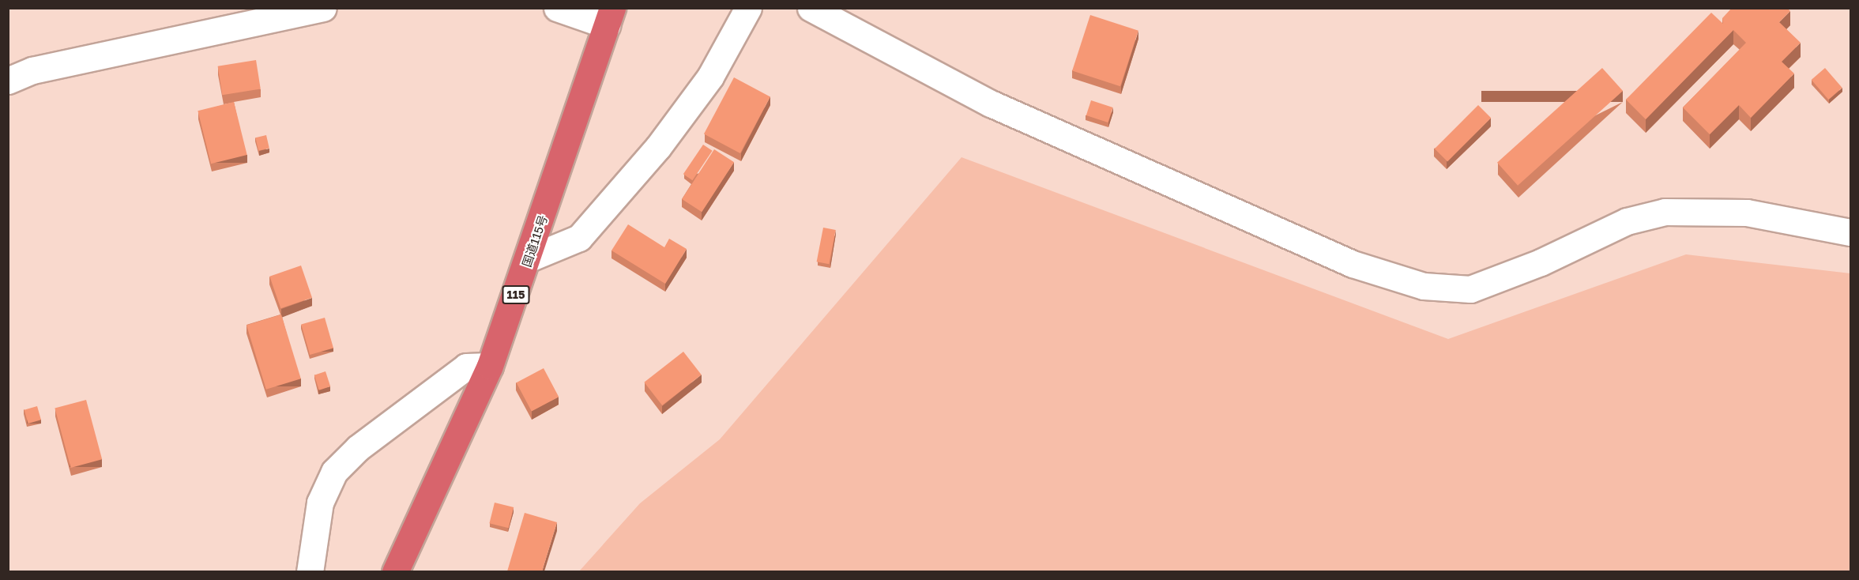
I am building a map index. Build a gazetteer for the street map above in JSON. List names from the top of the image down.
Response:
{
  "streets": {
    "highway": ["国道115号", "115"]
  }
}
